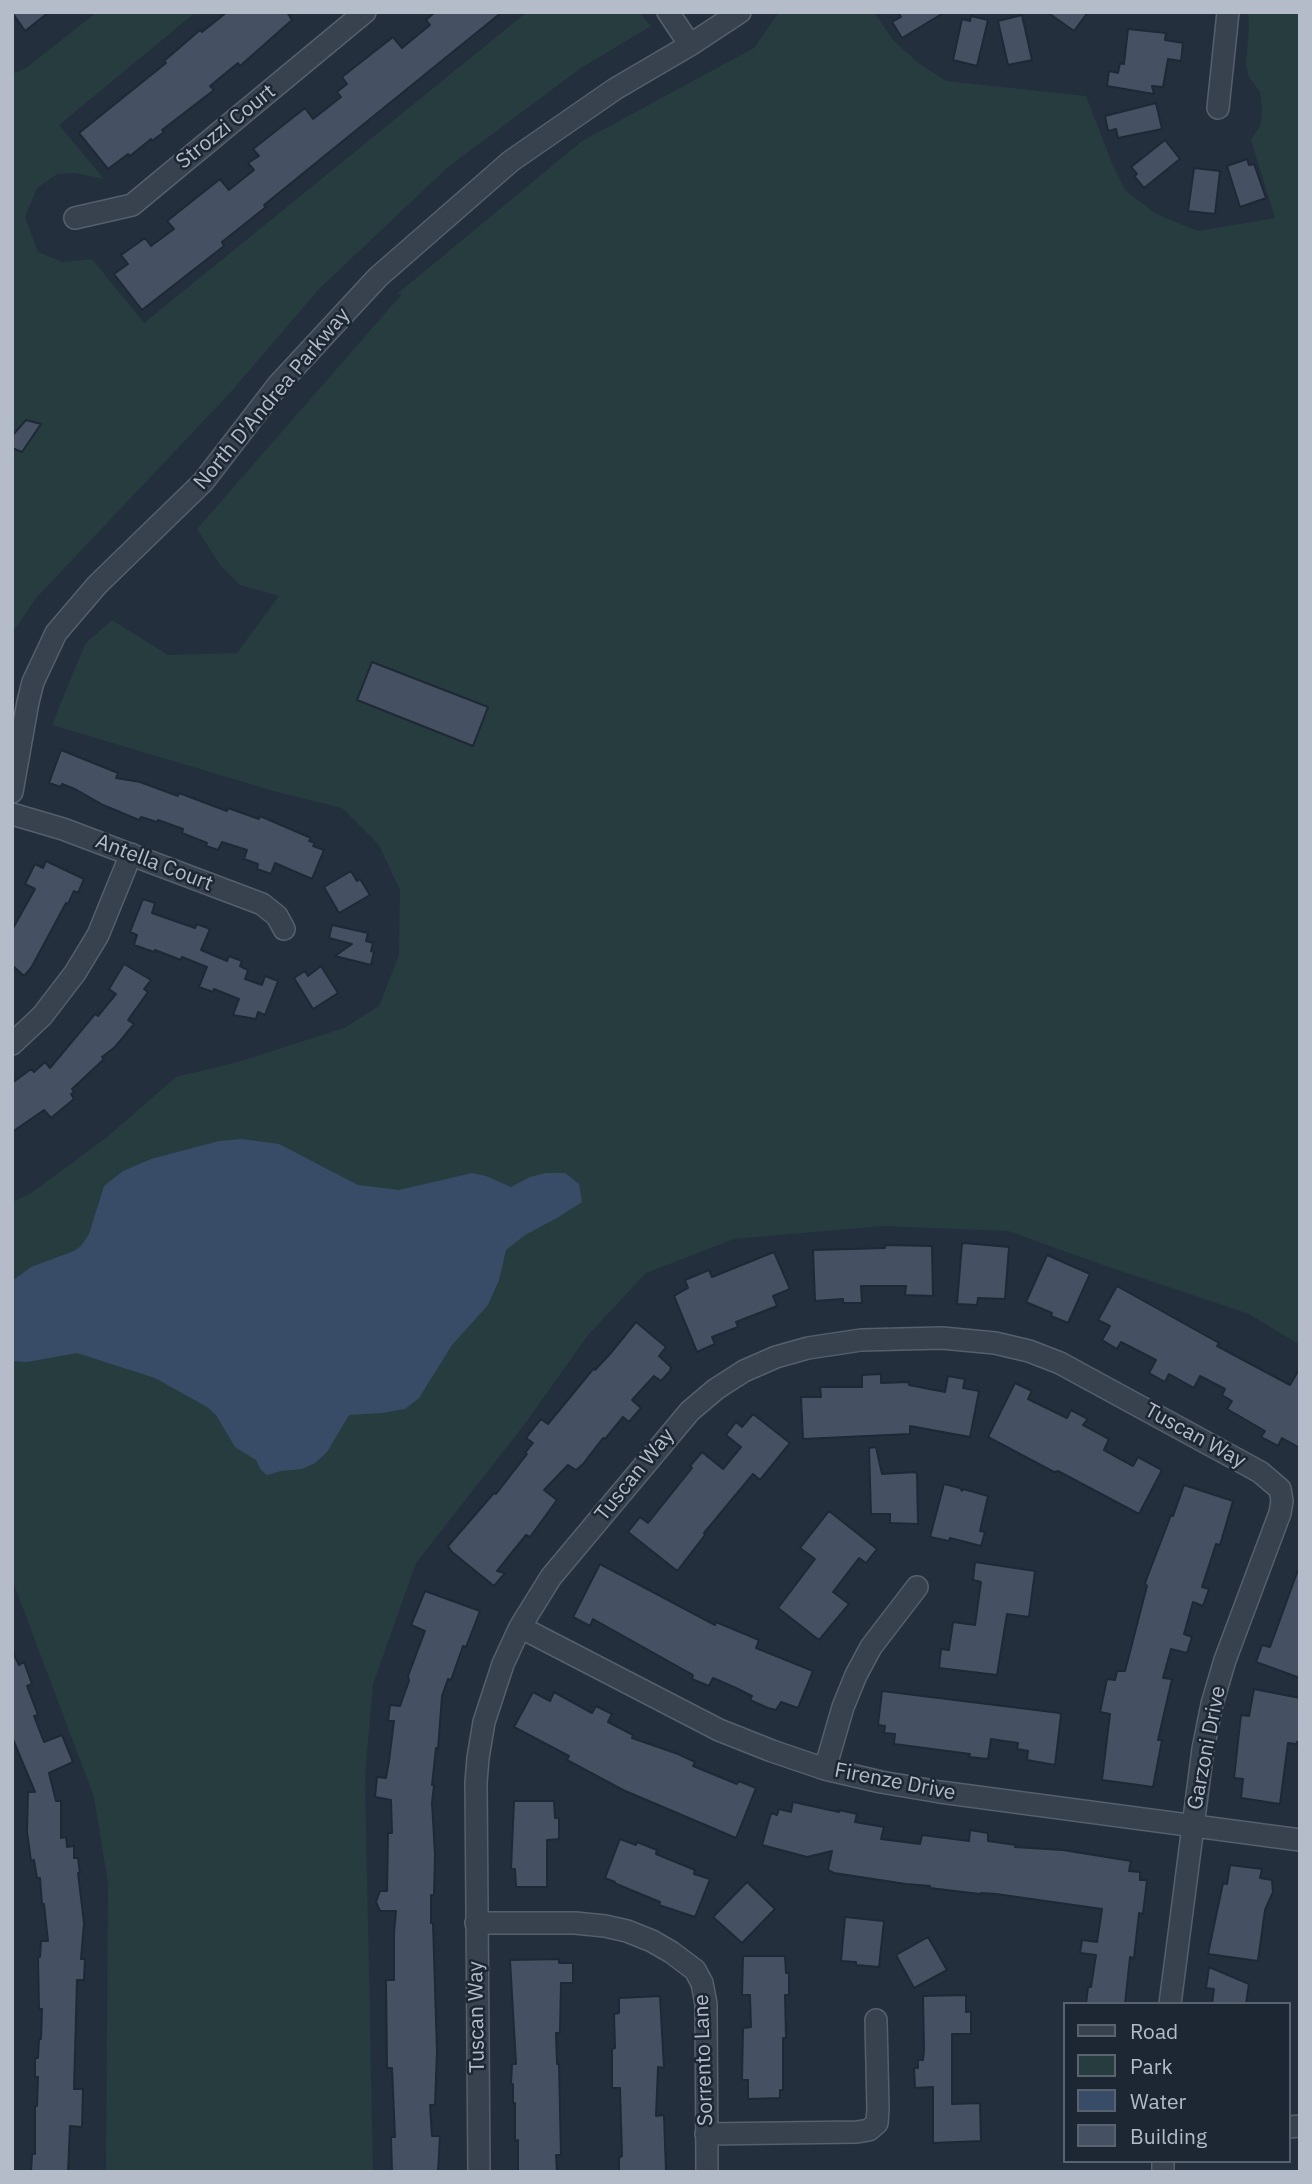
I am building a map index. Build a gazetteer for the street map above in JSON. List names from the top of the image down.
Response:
{
  "streets": {
    "street": [
      "Strozzi Court",
      "North D'Andrea Parkway",
      "Antella Court",
      "Tuscan Way",
      "Garzoni Drive",
      "Firenze Drive",
      "Sorrento Lane"
    ]
  },
  "crossings": [
    ["Tuscan Way", "Garzoni Drive"],
    ["Tuscan Way", "Firenze Drive"],
    ["Tuscan Way", "Sorrento Lane"],
    ["Garzoni Drive", "Firenze Drive"]
  ],
  "legend": [
    "Road",
    "Park",
    "Water",
    "Building"
  ]
}
